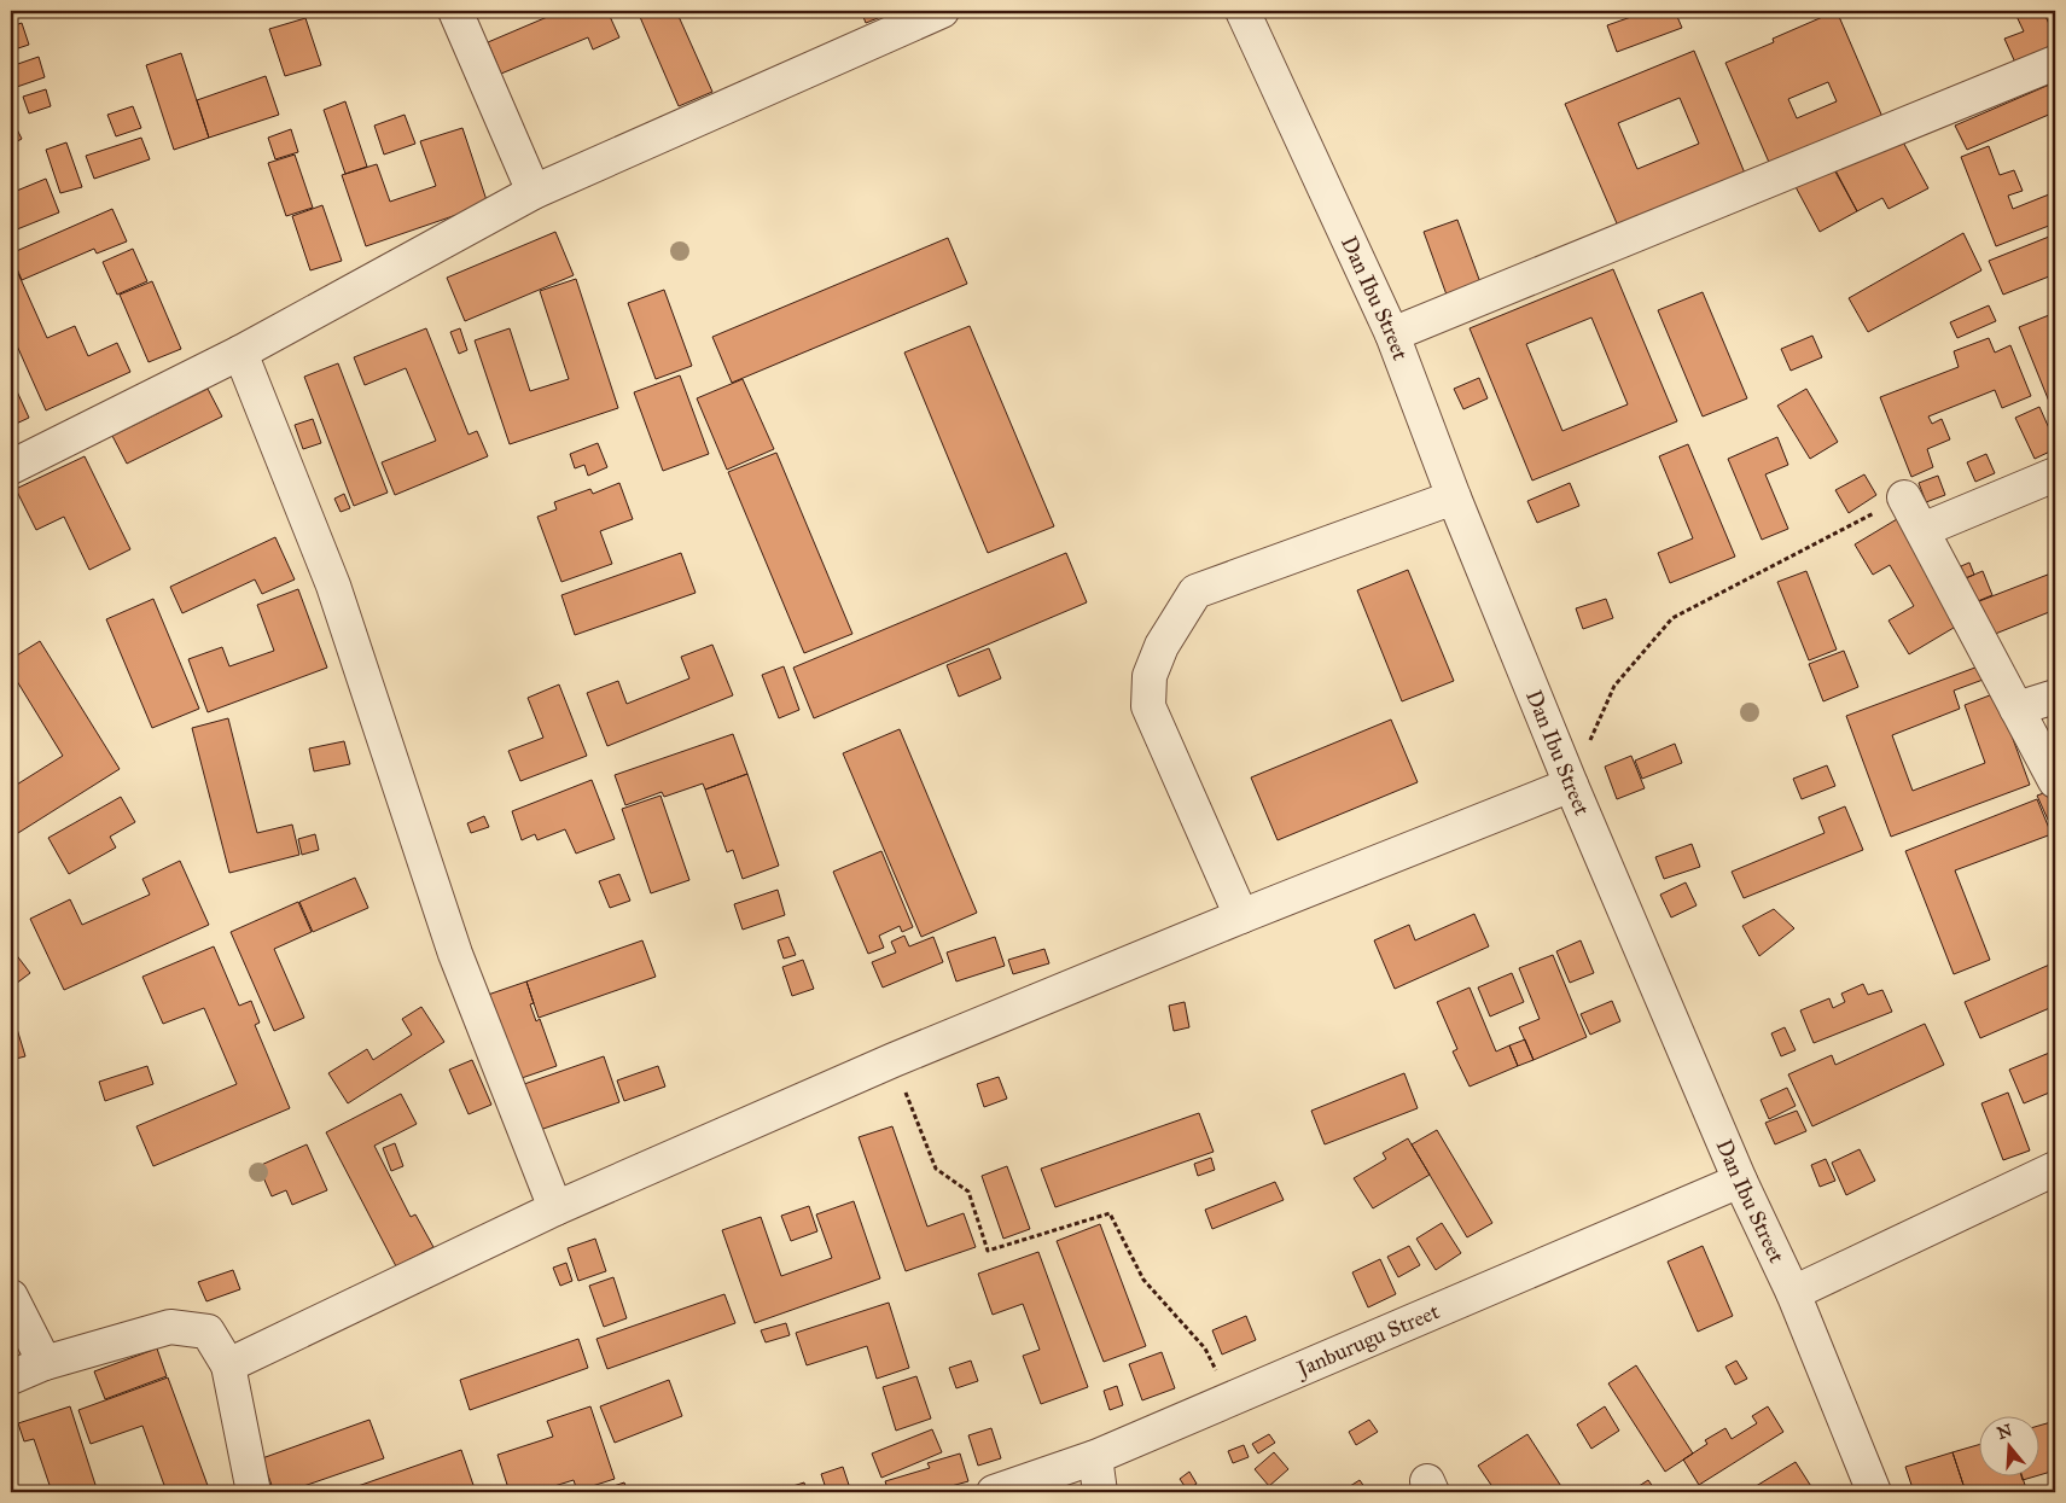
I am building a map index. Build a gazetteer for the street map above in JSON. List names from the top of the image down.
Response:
{
  "streets": {
    "street": ["Dan Ibu Street", "Janburugu Street"]
  },
  "crossings": [
    ["Dan Ibu Street", "Janburugu Street"]
  ],
  "north": "top"
}
